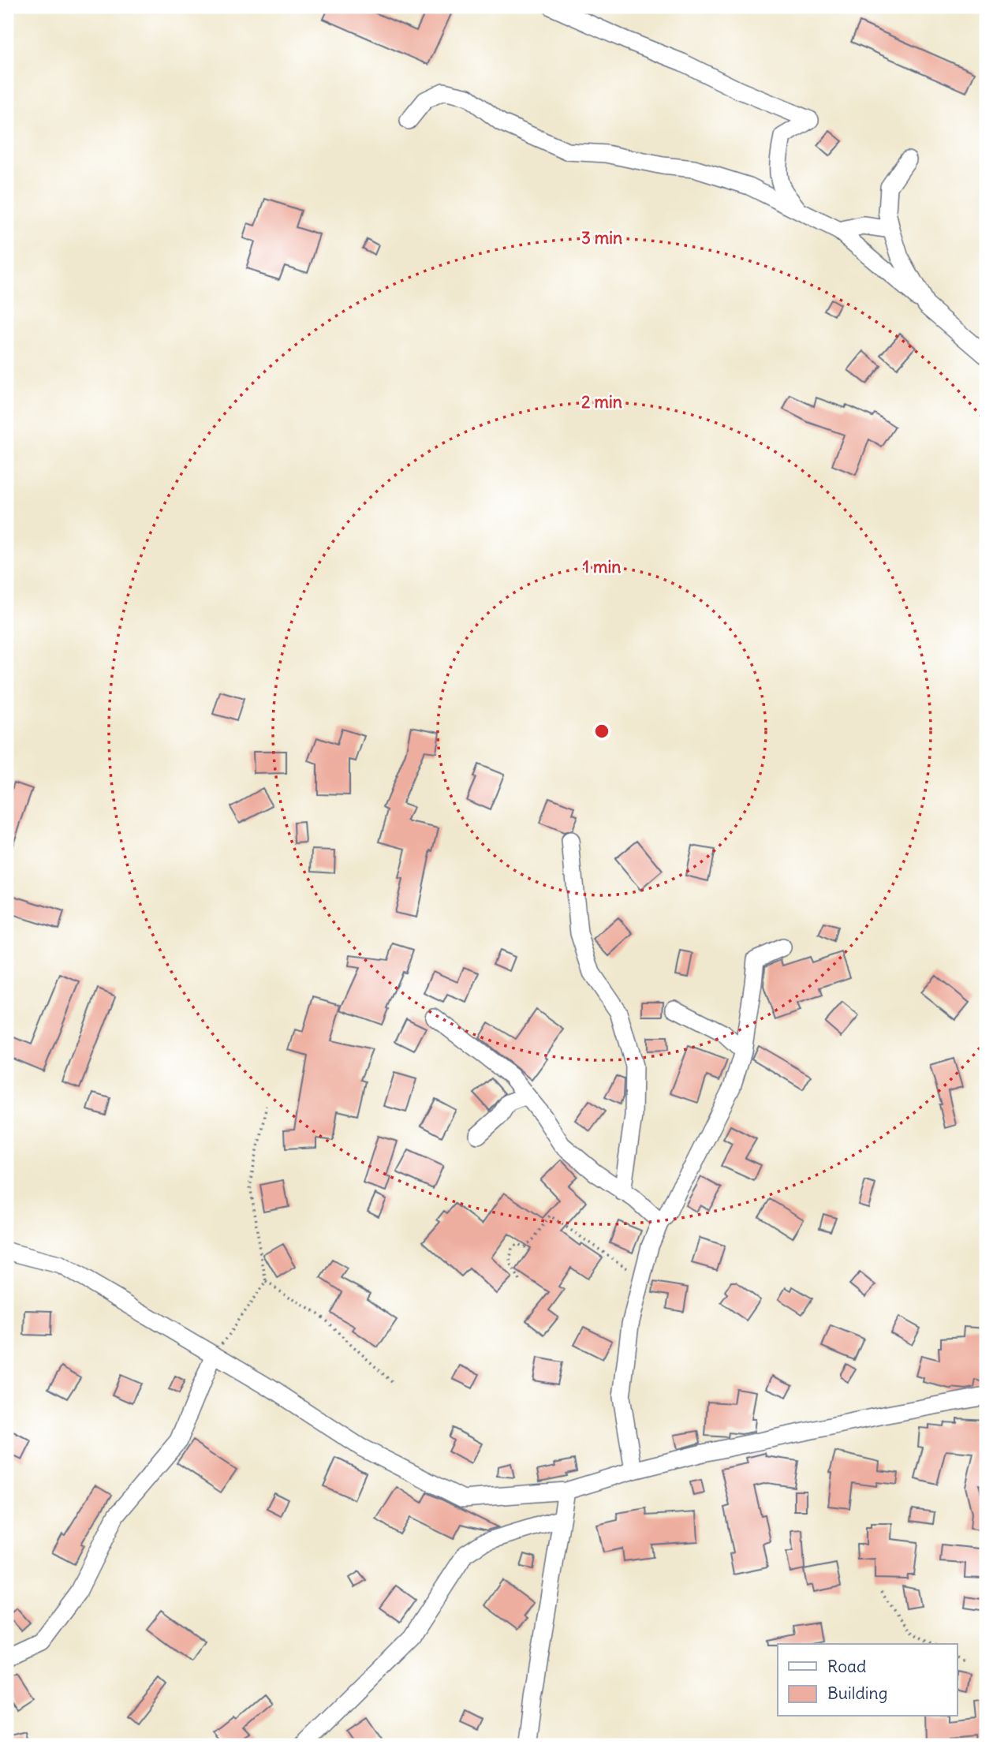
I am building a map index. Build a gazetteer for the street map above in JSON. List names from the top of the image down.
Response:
{
  "legend": ["Road", "Building"],
  "rings": ["3 min", "2 min", "1 min"]
}
